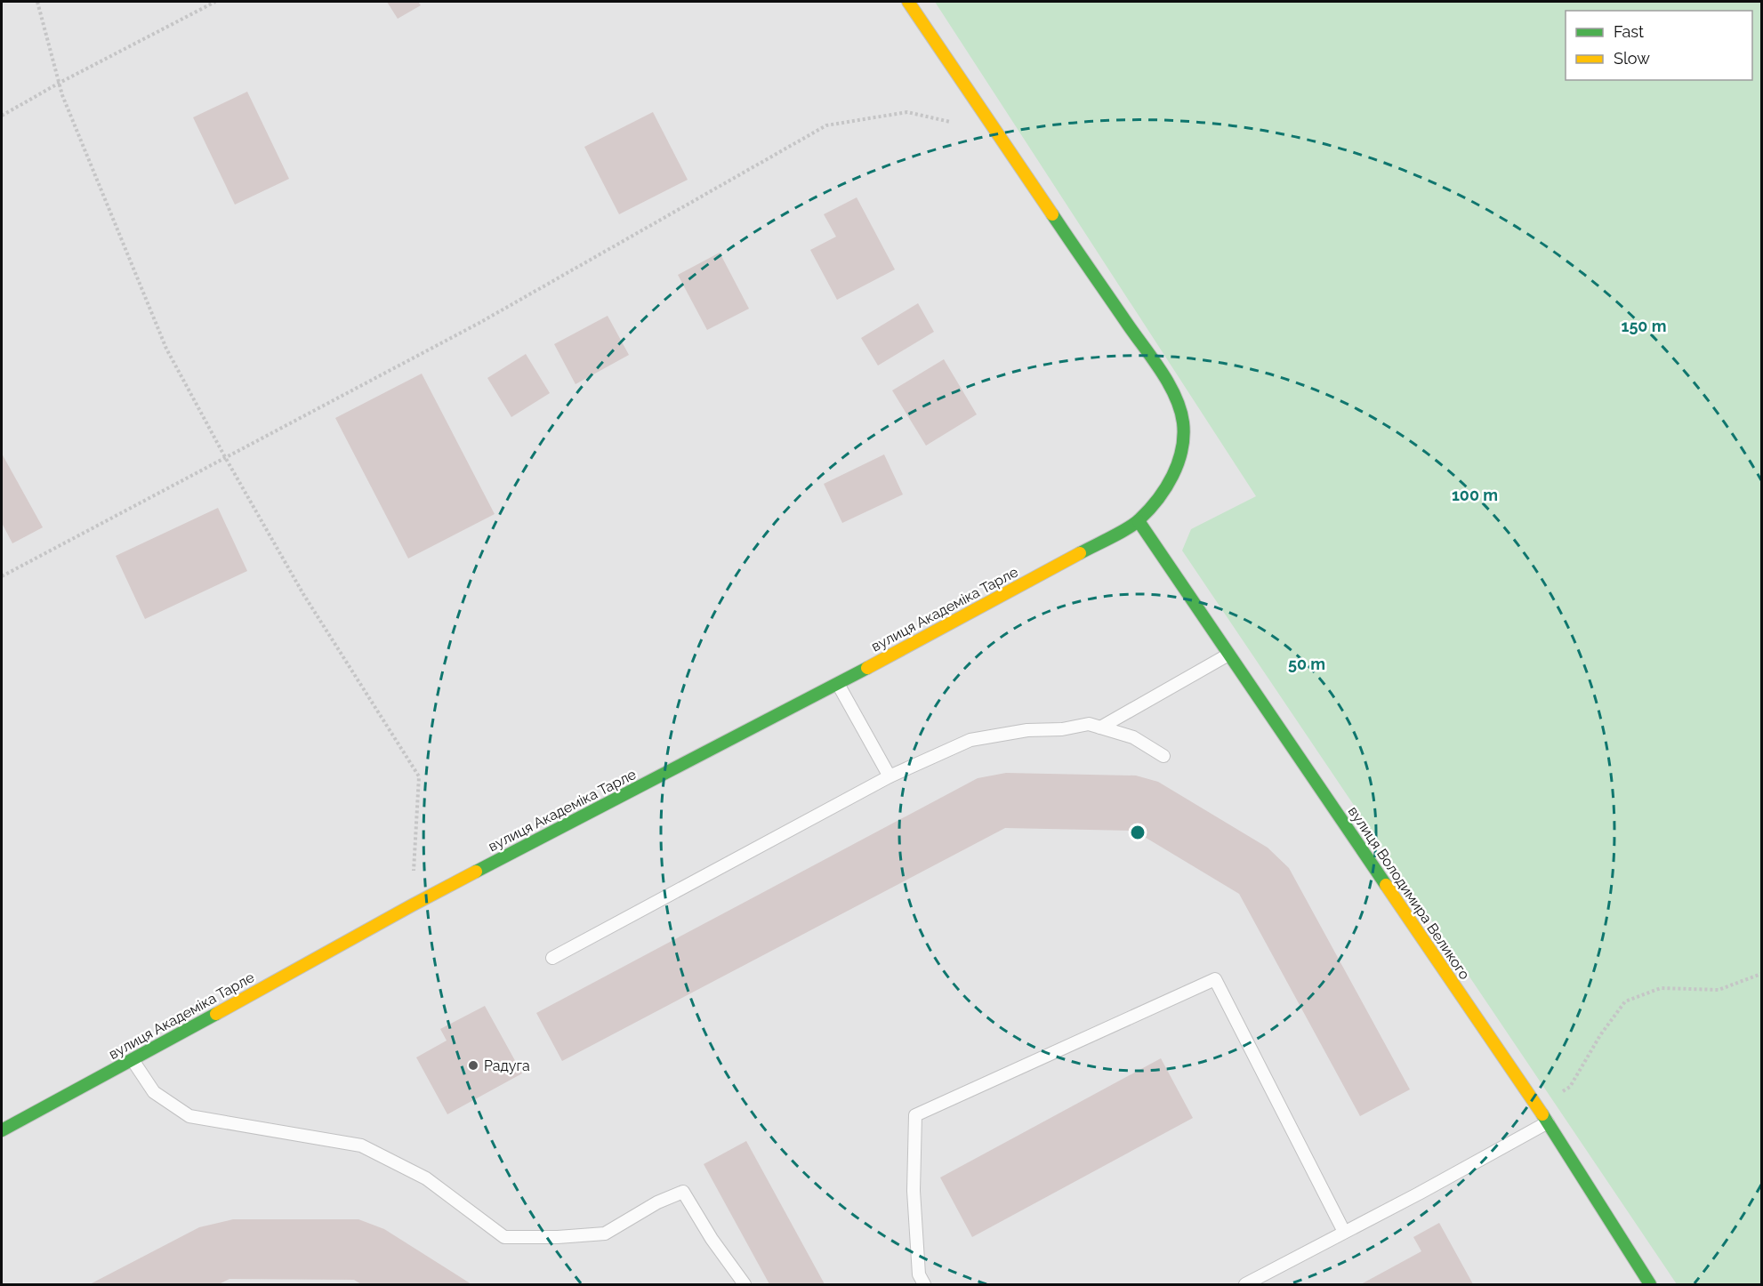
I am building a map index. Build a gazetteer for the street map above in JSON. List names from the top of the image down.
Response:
{
  "streets": {
    "street": ["вулиця Академіка Тарле", "вулиця Володимира Великого"]
  },
  "crossings": [
    ["вулиця Академіка Тарле", "вулиця Володимира Великого"]
  ],
  "places": ["Радуга"],
  "legend": ["Fast", "Slow"],
  "rings": ["150 m", "100 m", "50 m"]
}
